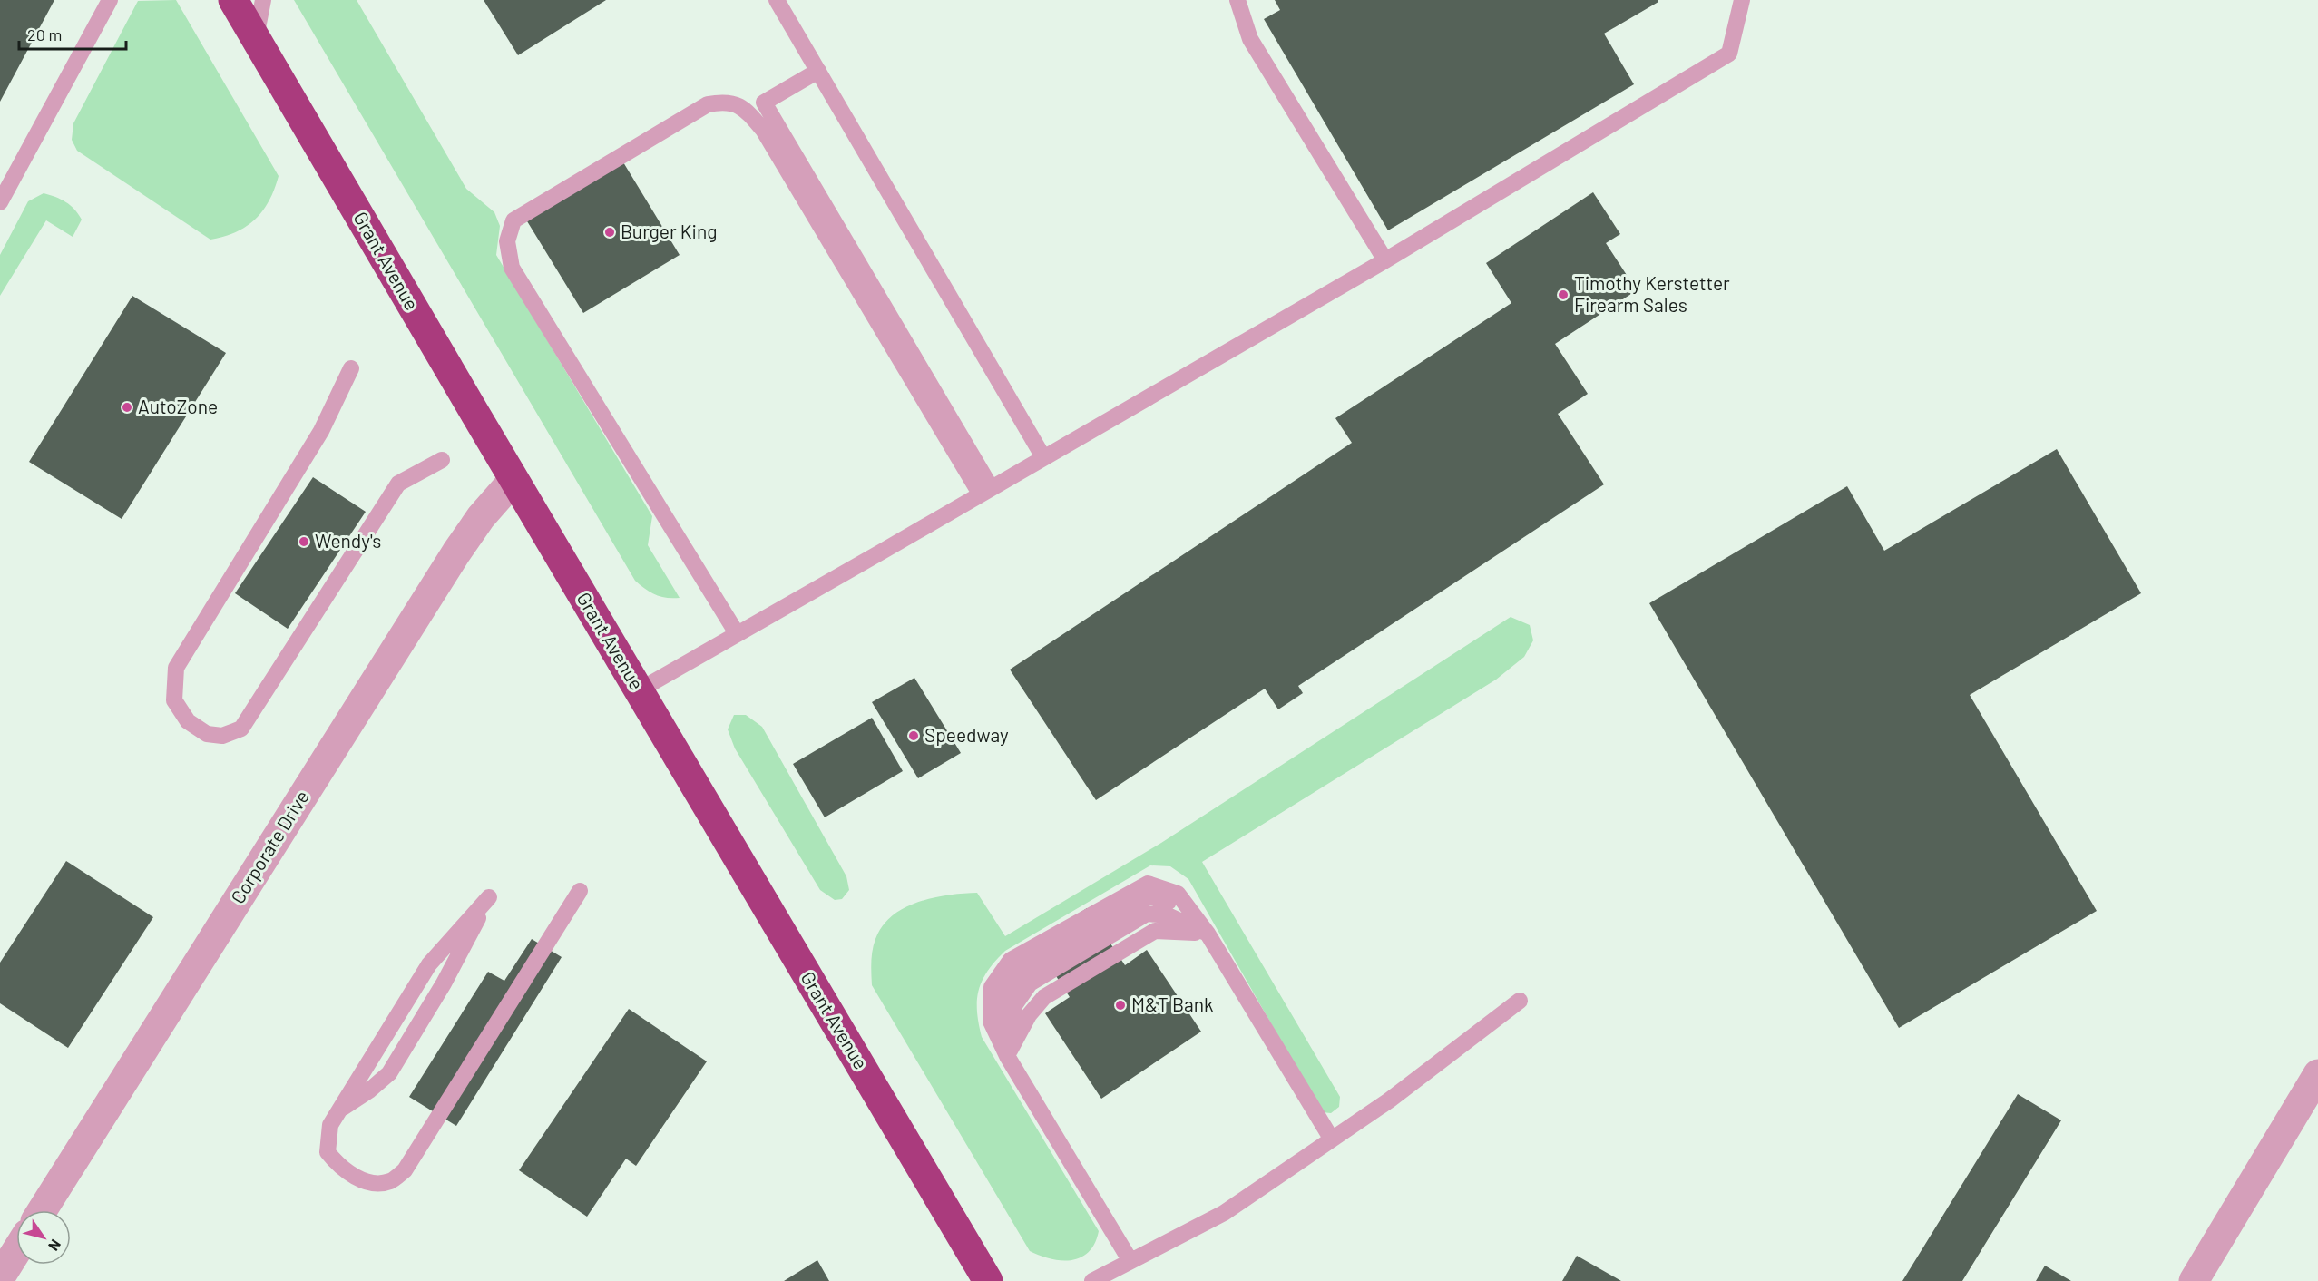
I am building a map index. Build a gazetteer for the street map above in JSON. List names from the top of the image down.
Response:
{
  "streets": {
    "highway": ["Grant Avenue"],
    "street": ["Corporate Drive"]
  },
  "crossings": [
    ["Grant Avenue", "Corporate Drive"]
  ],
  "places": [
    "Burger King",
    "Timothy Kerstetter Firearm Sales",
    "AutoZone",
    "Wendy's",
    "Speedway",
    "M&T Bank"
  ],
  "scale_bar": "20 m",
  "north": "bottom right"
}
